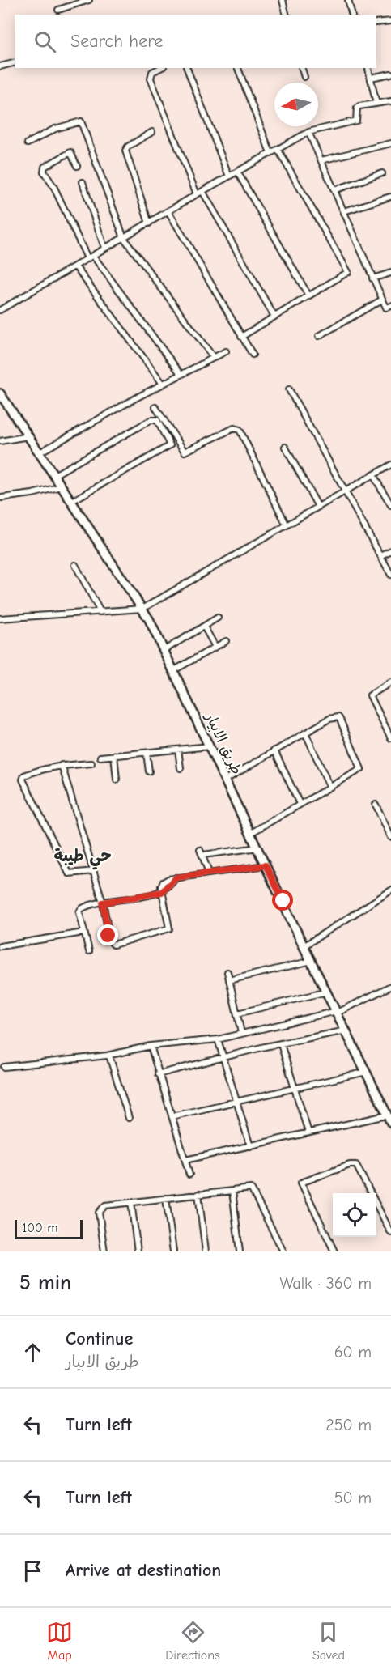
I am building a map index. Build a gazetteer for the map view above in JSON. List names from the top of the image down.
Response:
{
  "streets": {
    "main road": ["طريق الابيار"]
  },
  "districts": ["حي طيبة"],
  "scale_bar": "100 m",
  "north": "left",
  "page": {
    "search": "Search here",
    "scale": "100 m",
    "heading": ["5 min", "Walk · 360 m"],
    "list": [
      ["Continue", "طريق الابيار", "60 m"],
      ["Turn left", "250 m"],
      ["Turn left", "50 m"],
      "Arrive at destination"
    ],
    "nav": ["Map", "Directions", "Saved"]
  }
}
